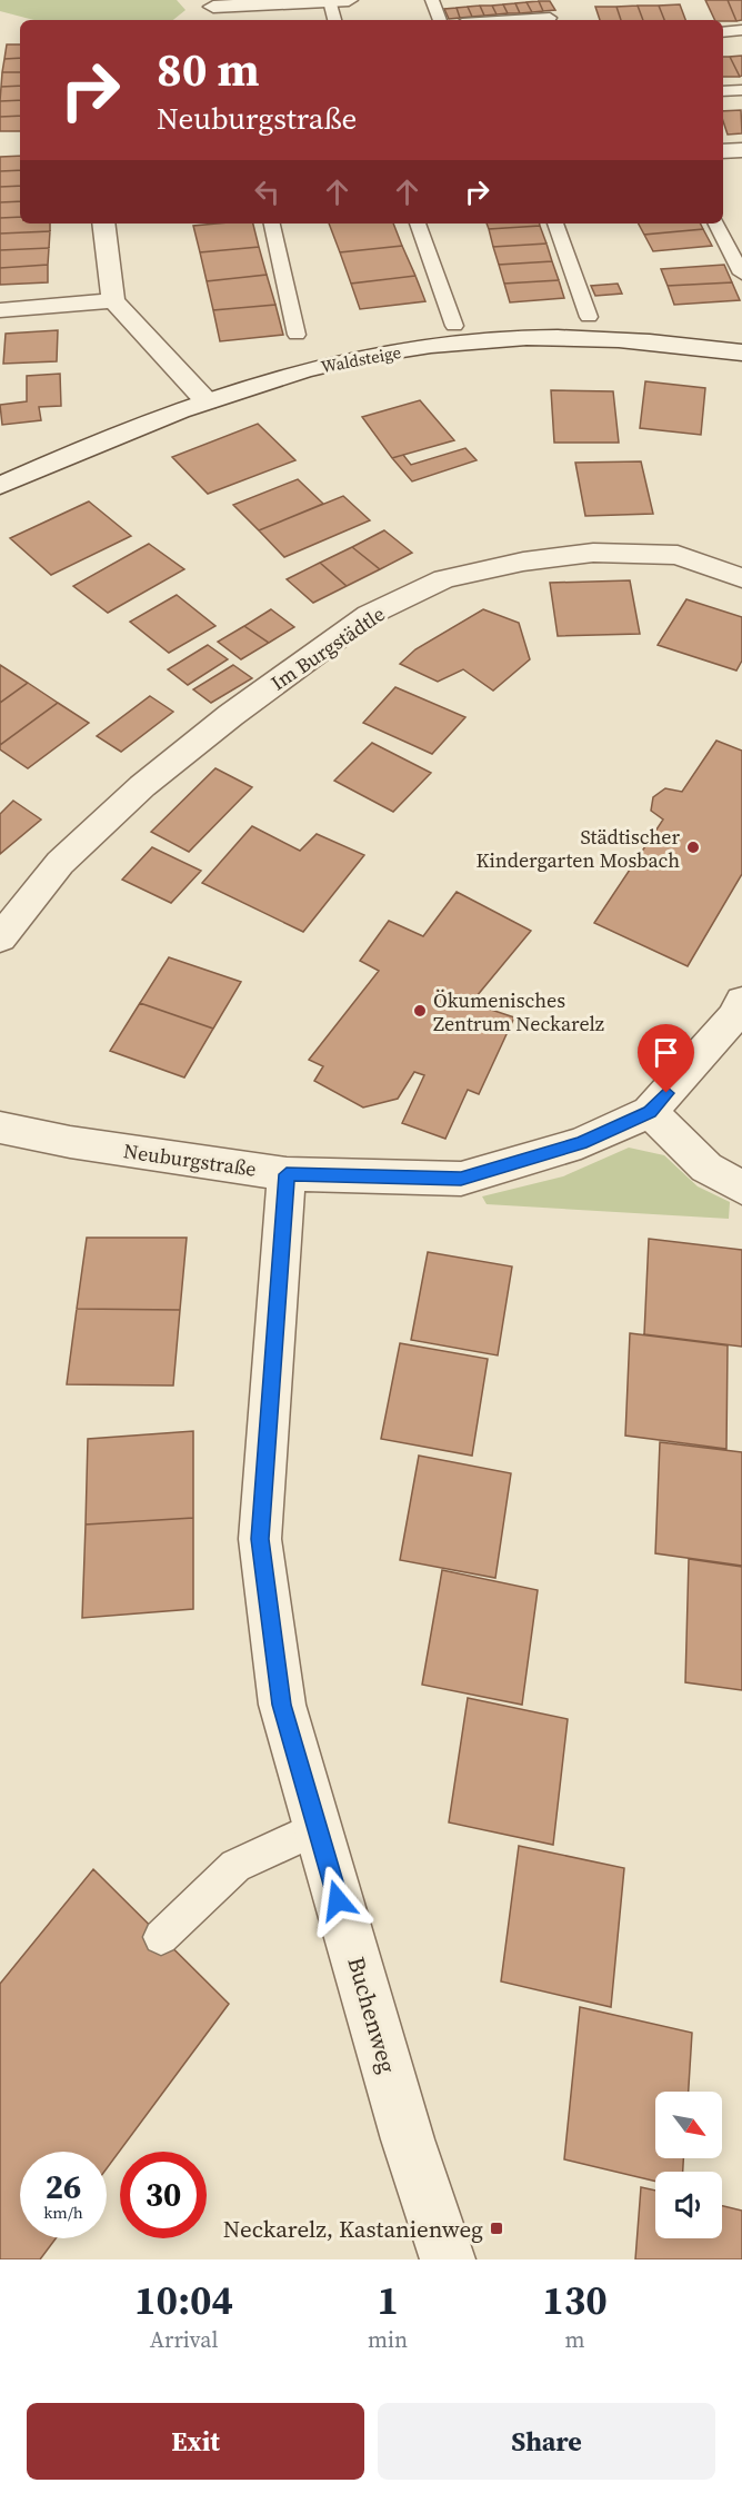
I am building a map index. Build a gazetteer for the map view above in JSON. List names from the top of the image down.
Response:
{
  "streets": {
    "street": [
      "Waldsteige",
      "Im Burgstädtle",
      "Neuburgstraße",
      "Buchenweg"
    ]
  },
  "crossings": [
    ["Neuburgstraße", "Buchenweg"]
  ],
  "places": {
    "other": ["Städtischer Kindergarten Mosbach", "Ökumenisches Zentrum Neckarelz"],
    "transit": ["Neckarelz, Kastanienweg"]
  },
  "north": "bottom right",
  "page": {
    "turn": ["80 m", "Neuburgstraße"],
    "speed": "26 km/h",
    "limit": "30",
    "eta": [
      "10:04",
      "Arrival",
      "1",
      "min",
      "130",
      "m"
    ],
    "buttons": ["Exit", "Share"]
  }
}
